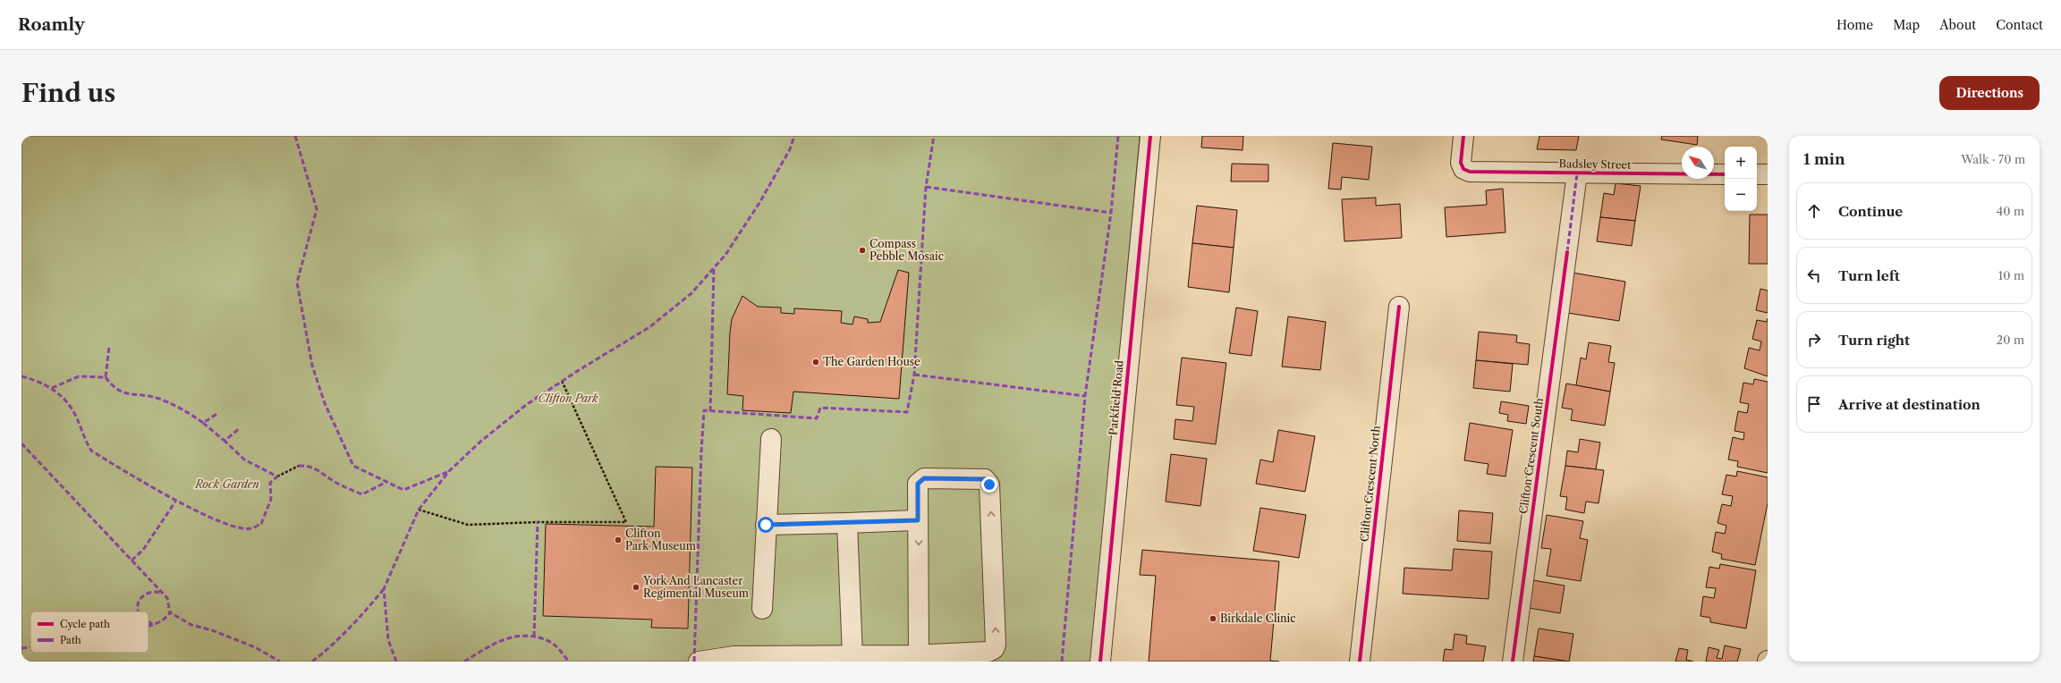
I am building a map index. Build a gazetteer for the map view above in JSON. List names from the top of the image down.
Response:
{
  "streets": {
    "street": [
      "Badsley Street",
      "Parkfield Road",
      "Clifton Crescent South",
      "Clifton Crescent North"
    ]
  },
  "crossings": [
    ["Badsley Street", "Clifton Crescent South"]
  ],
  "parks": ["Clifton Park", "Rock Garden"],
  "places": [
    "Compass Pebble Mosaic",
    "The Garden House",
    "Clifton Park Museum",
    "York And Lancaster Regimental Museum",
    "Birkdale Clinic"
  ],
  "legend": ["Cycle path", "Path"],
  "north": "top left",
  "page": {
    "header": "Roamly",
    "nav": [
      "Home",
      "Map",
      "About",
      "Contact"
    ],
    "buttons": "Directions",
    "title": "Find us",
    "heading": ["1 min", "Walk · 70 m"],
    "map_buttons": ["+", "−"],
    "list": [
      ["Continue", "40 m"],
      ["Turn left", "10 m"],
      ["Turn right", "20 m"],
      "Arrive at destination"
    ]
  }
}
